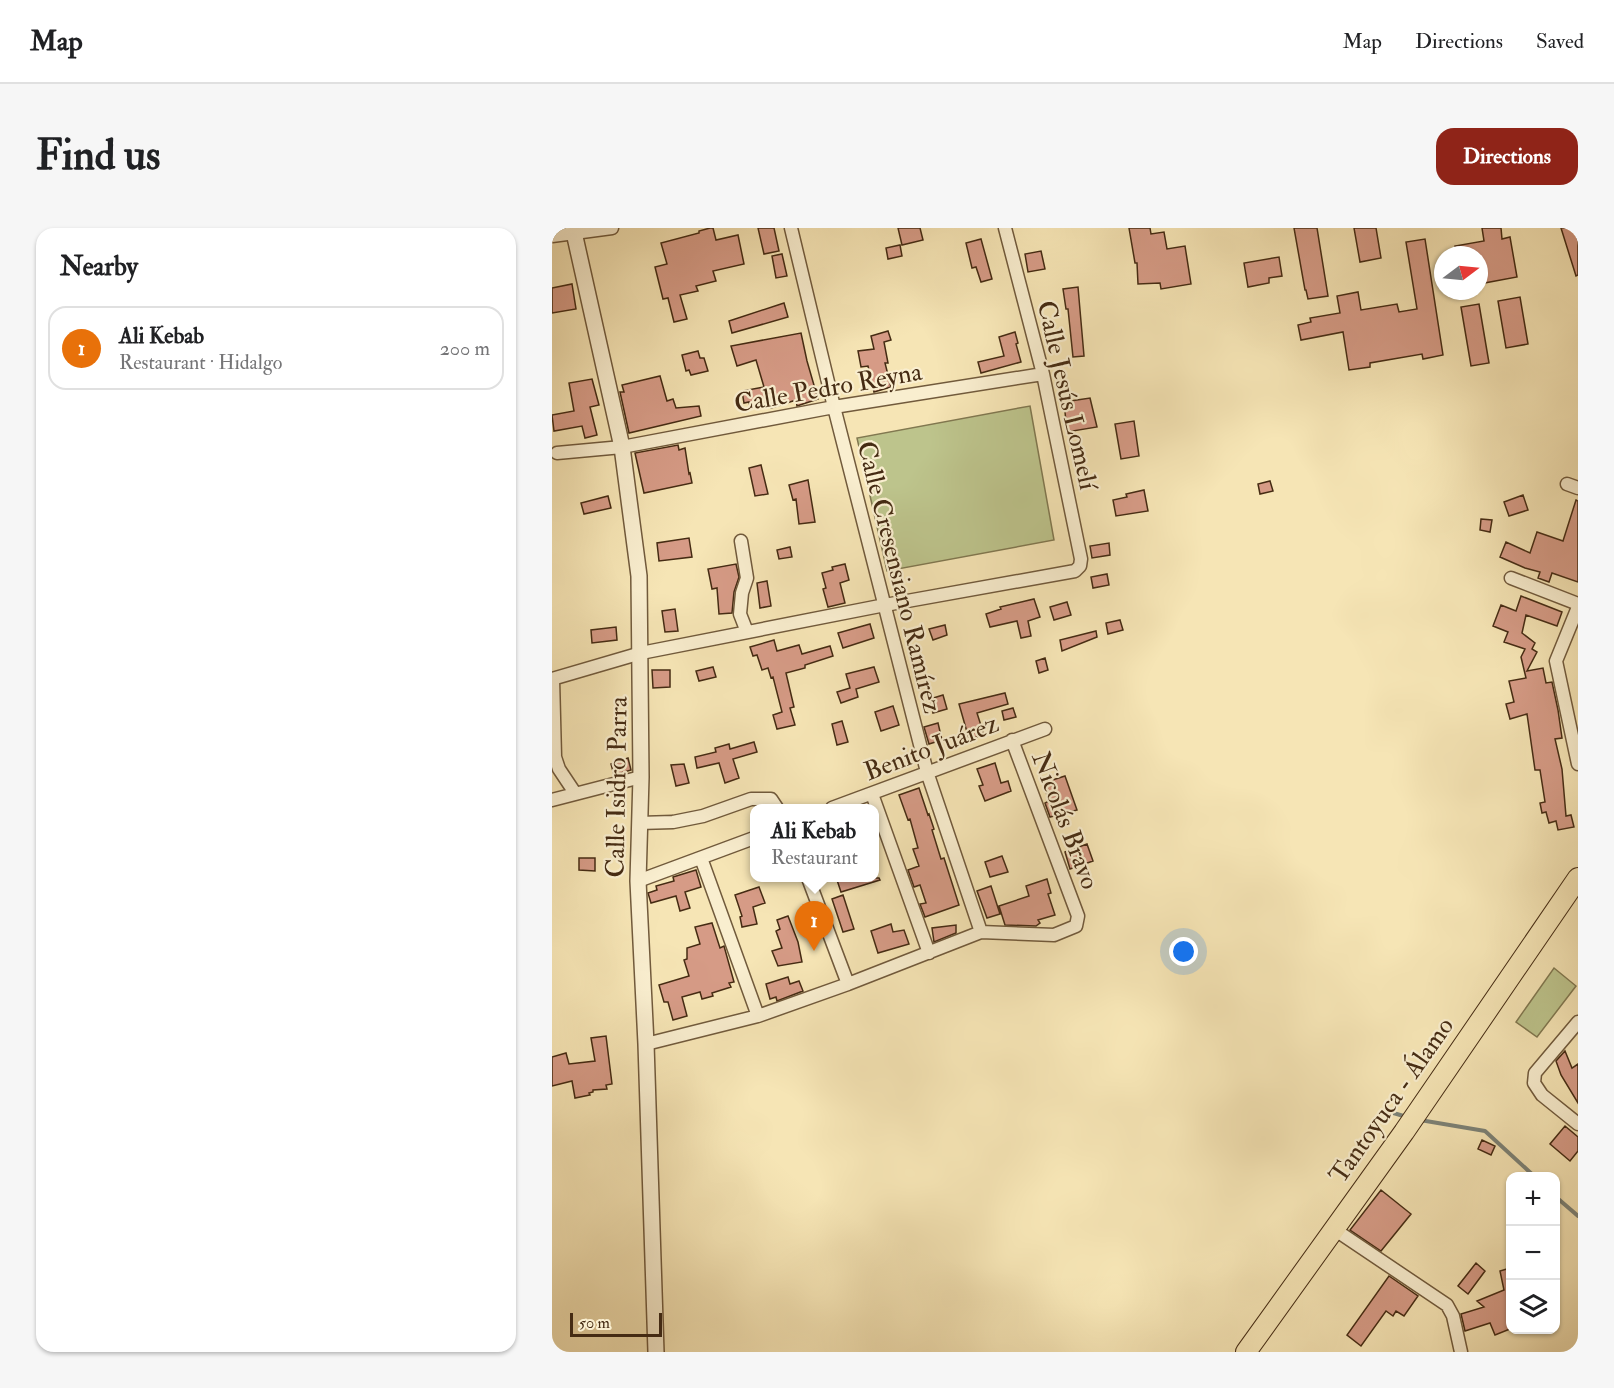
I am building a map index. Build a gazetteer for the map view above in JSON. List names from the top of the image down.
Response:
{
  "streets": {
    "main road": ["Tantoyuca - Álamo"],
    "street": [
      "Calle Pedro Reyna",
      "Calle Jesús Lomelí",
      "Calle Cresensiano Ramírez",
      "Benito Juárez",
      "Calle Isidro Parra",
      "Nicolás Bravo"
    ]
  },
  "crossings": [
    ["Calle Pedro Reyna", "Calle Jesús Lomelí"],
    ["Calle Pedro Reyna", "Calle Cresensiano Ramírez"],
    ["Calle Pedro Reyna", "Calle Isidro Parra"],
    ["Calle Jesús Lomelí", "Calle Cresensiano Ramírez"],
    ["Calle Cresensiano Ramírez", "Benito Juárez"],
    ["Calle Cresensiano Ramírez", "Nicolás Bravo"],
    ["Benito Juárez", "Nicolás Bravo"]
  ],
  "scale_bar": "50 m",
  "north": "right",
  "page": {
    "header": "Map",
    "nav": ["Map", "Directions", "Saved"],
    "buttons": "Directions",
    "title": "Find us",
    "heading": "Nearby",
    "list": [
      {
        "mark": "1",
        "name": "Ali Kebab",
        "note": "Restaurant · Hidalgo",
        "value": "200 m"
      }
    ],
    "popup": ["Ali Kebab", "Restaurant"],
    "pins": "1",
    "map_buttons": ["+", "−"],
    "scale": "50 m"
  }
}
